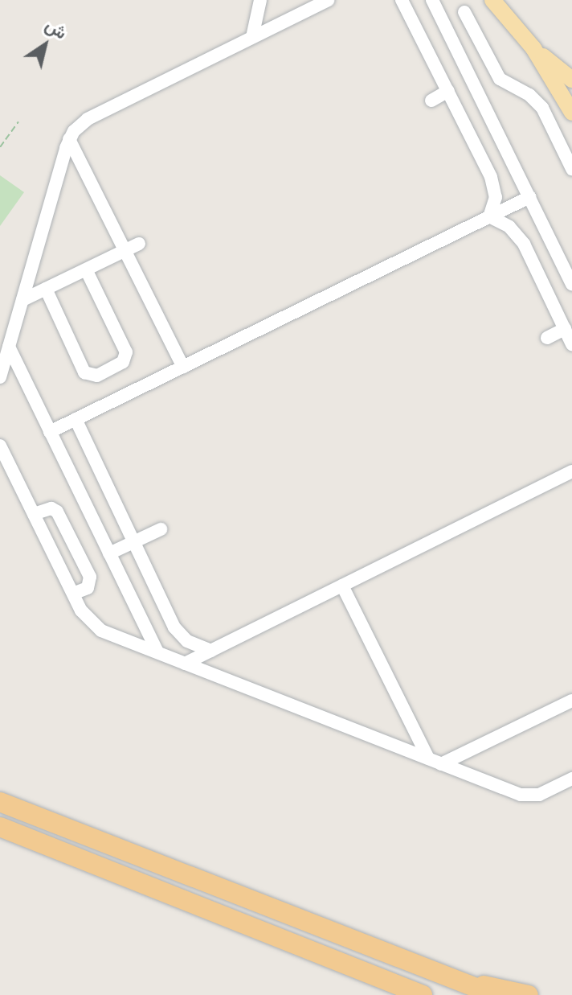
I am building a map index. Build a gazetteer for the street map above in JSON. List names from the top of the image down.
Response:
{
  "north": "top right"
}
